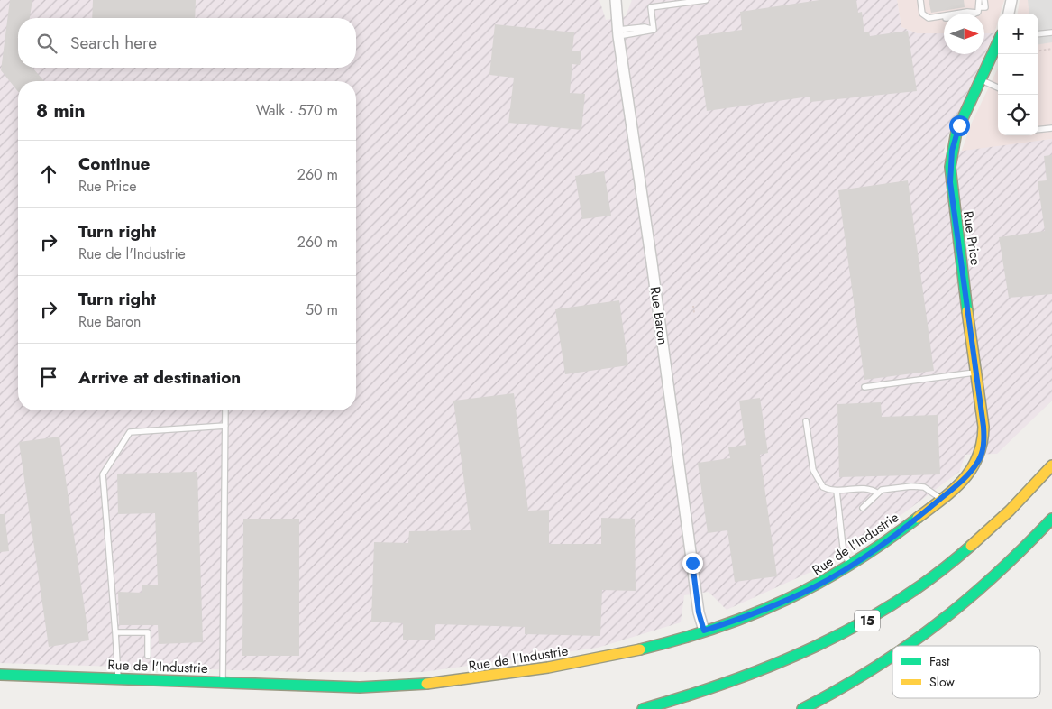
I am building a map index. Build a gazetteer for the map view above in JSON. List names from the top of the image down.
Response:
{
  "streets": {
    "main road": ["Rue Price", "Rue de l'Industrie", "15"],
    "street": ["Rue Baron"]
  },
  "crossings": [
    ["Rue Price", "Rue de l'Industrie"],
    ["Rue Baron", "Rue de l'Industrie"]
  ],
  "legend": ["Fast", "Slow"],
  "north": "right",
  "page": {
    "map_buttons": ["+", "−"],
    "search": "Search here",
    "heading": ["8 min", "Walk · 570 m"],
    "list": [
      ["Continue", "Rue Price", "260 m"],
      ["Turn right", "Rue de l'Industrie", "260 m"],
      ["Turn right", "Rue Baron", "50 m"],
      "Arrive at destination"
    ]
  }
}
